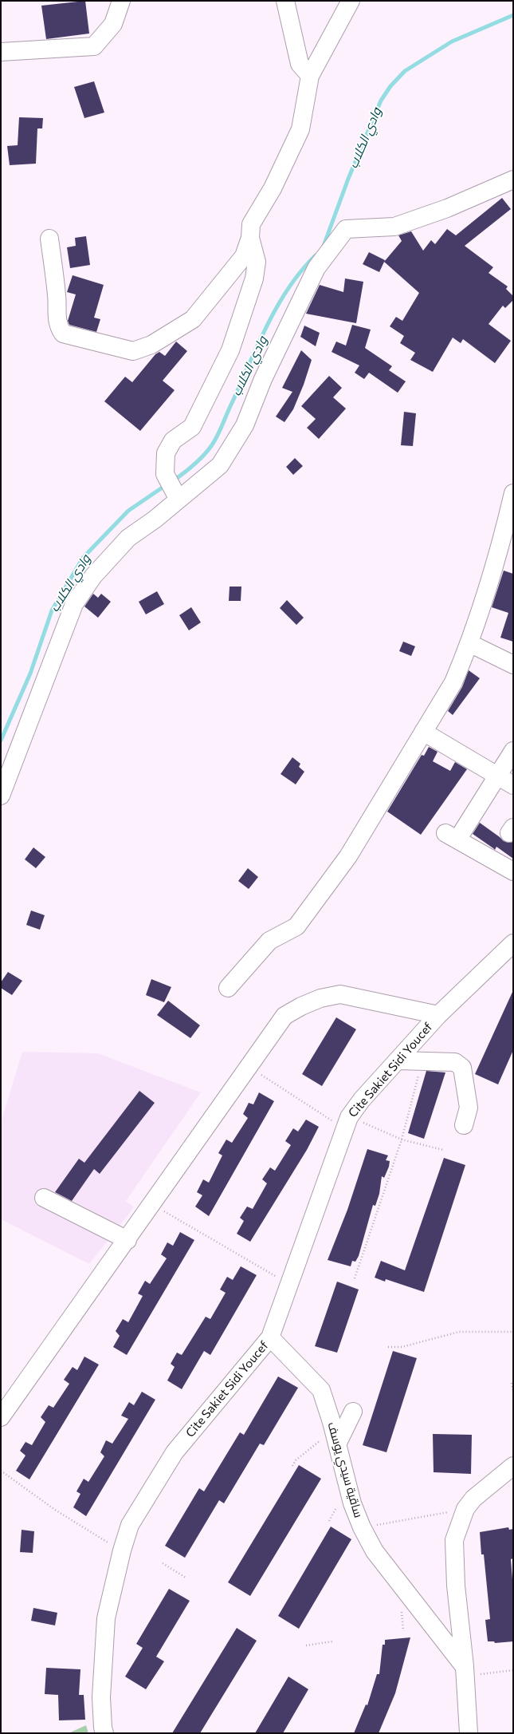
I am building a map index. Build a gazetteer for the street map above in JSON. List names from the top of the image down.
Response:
{
  "streets": {
    "street": ["Cite Sakiet Sidi Youcef", "ساقية سيدي يوسف"]
  },
  "crossings": [
    ["Cite Sakiet Sidi Youcef", "ساقية سيدي يوسف"]
  ],
  "water": ["وادي الكلاب"]
}
